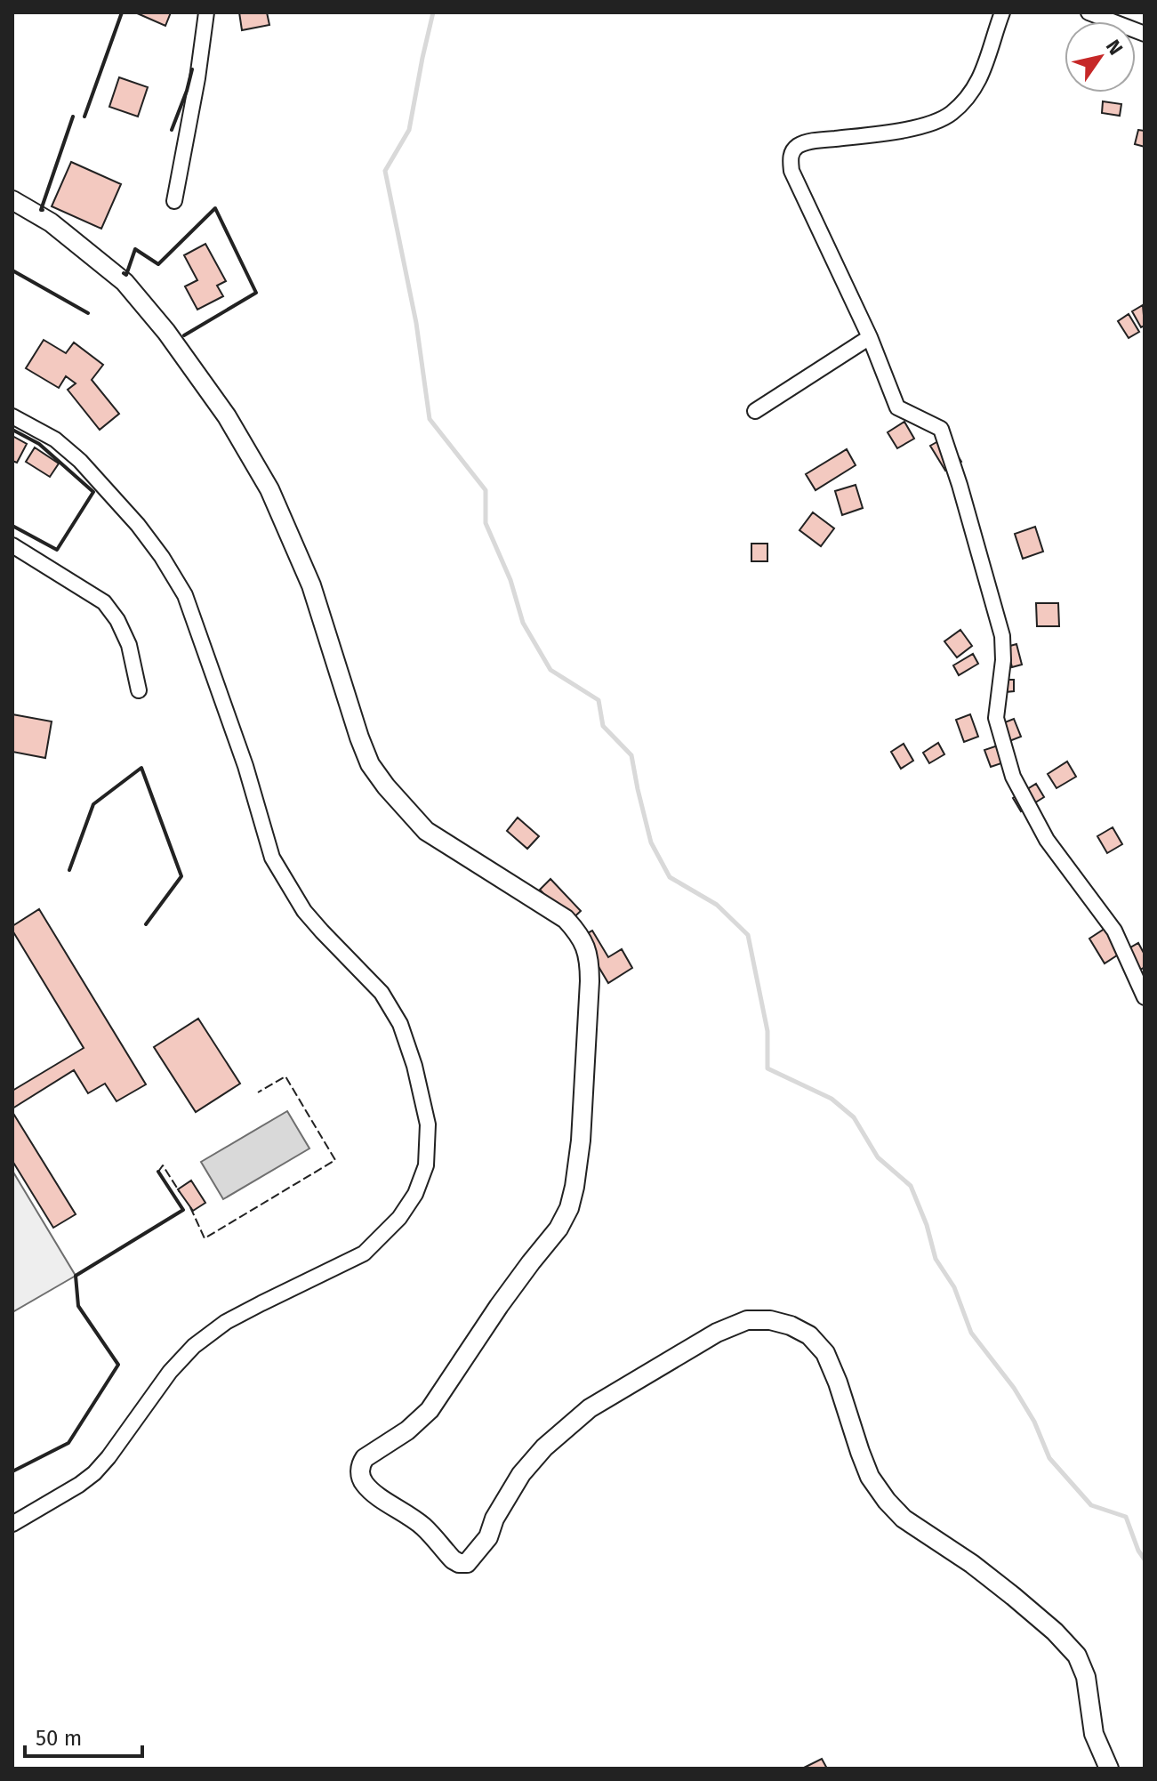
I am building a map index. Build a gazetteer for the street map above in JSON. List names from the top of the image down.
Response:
{
  "scale_bar": "50 m",
  "north": "top right"
}
